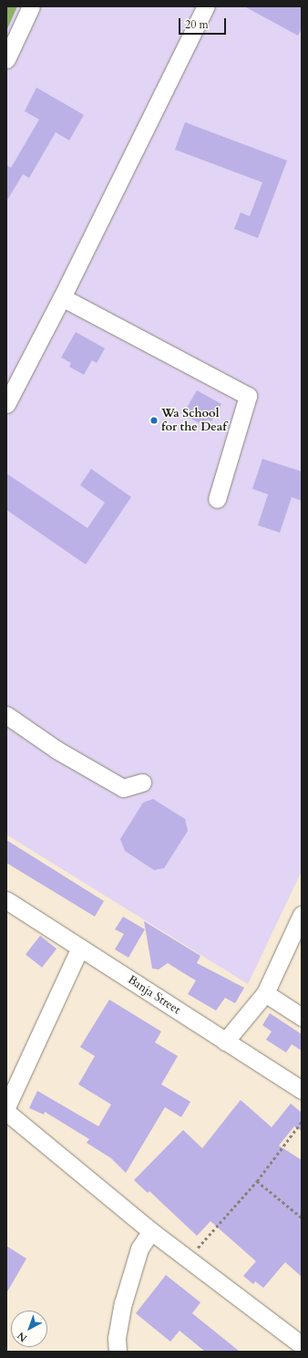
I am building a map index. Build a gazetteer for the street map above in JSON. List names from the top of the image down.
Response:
{
  "streets": {
    "street": ["Banja Street"]
  },
  "places": ["Wa School for the Deaf"],
  "scale_bar": "20 m",
  "north": "bottom left"
}
